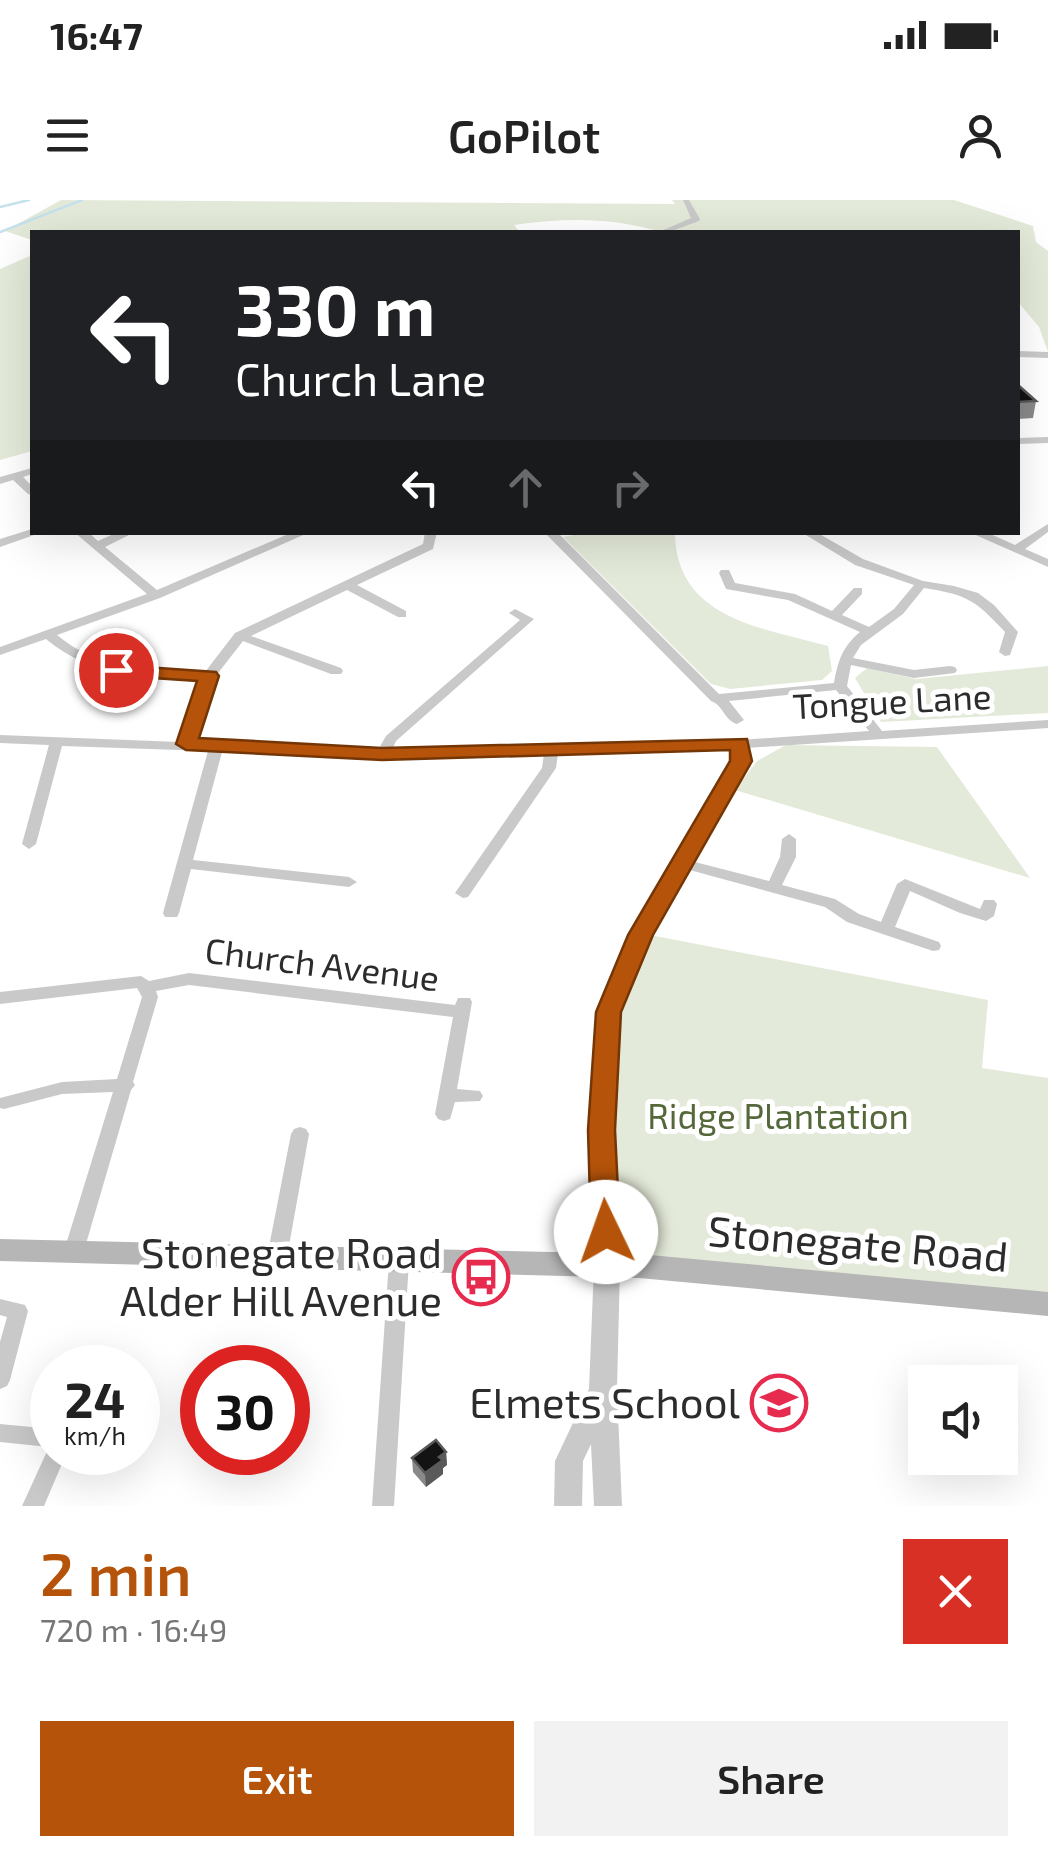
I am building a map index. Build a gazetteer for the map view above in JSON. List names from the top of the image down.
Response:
{
  "streets": {
    "main road": ["Stonegate Road"],
    "street": ["Tongue Lane", "Church Avenue"]
  },
  "parks": ["Ridge Plantation"],
  "places": {
    "bus stop": ["Stonegate Road Alder Hill Avenue"],
    "school or university": ["Elmets School"]
  },
  "page": {
    "status": "16:47",
    "header": "GoPilot",
    "turn": ["330 m", "Church Lane"],
    "speed": "24 km/h",
    "limit": "30",
    "heading": ["2 min", "720 m · 16:49"],
    "buttons": ["Exit", "Share"]
  }
}
